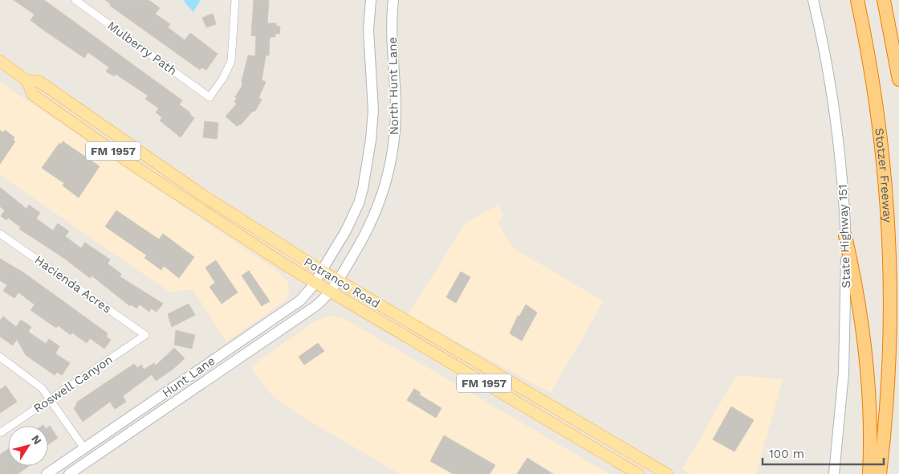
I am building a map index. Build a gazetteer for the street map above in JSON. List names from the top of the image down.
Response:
{
  "streets": {
    "highway": ["Stotzer Freeway"],
    "main road": [
      "North Hunt Lane",
      "FM 1957",
      "State Highway 151",
      "Potranco Road",
      "Hunt Lane"
    ],
    "street": ["Mulberry Path", "Hacienda Acres", "Roswell Canyon"]
  },
  "crossings": [
    ["North Hunt Lane", "Potranco Road"],
    ["North Hunt Lane", "Hunt Lane"],
    ["Potranco Road", "Hunt Lane"],
    ["Hacienda Acres", "Roswell Canyon"]
  ],
  "scale_bar": "100 m",
  "north": "top right"
}
